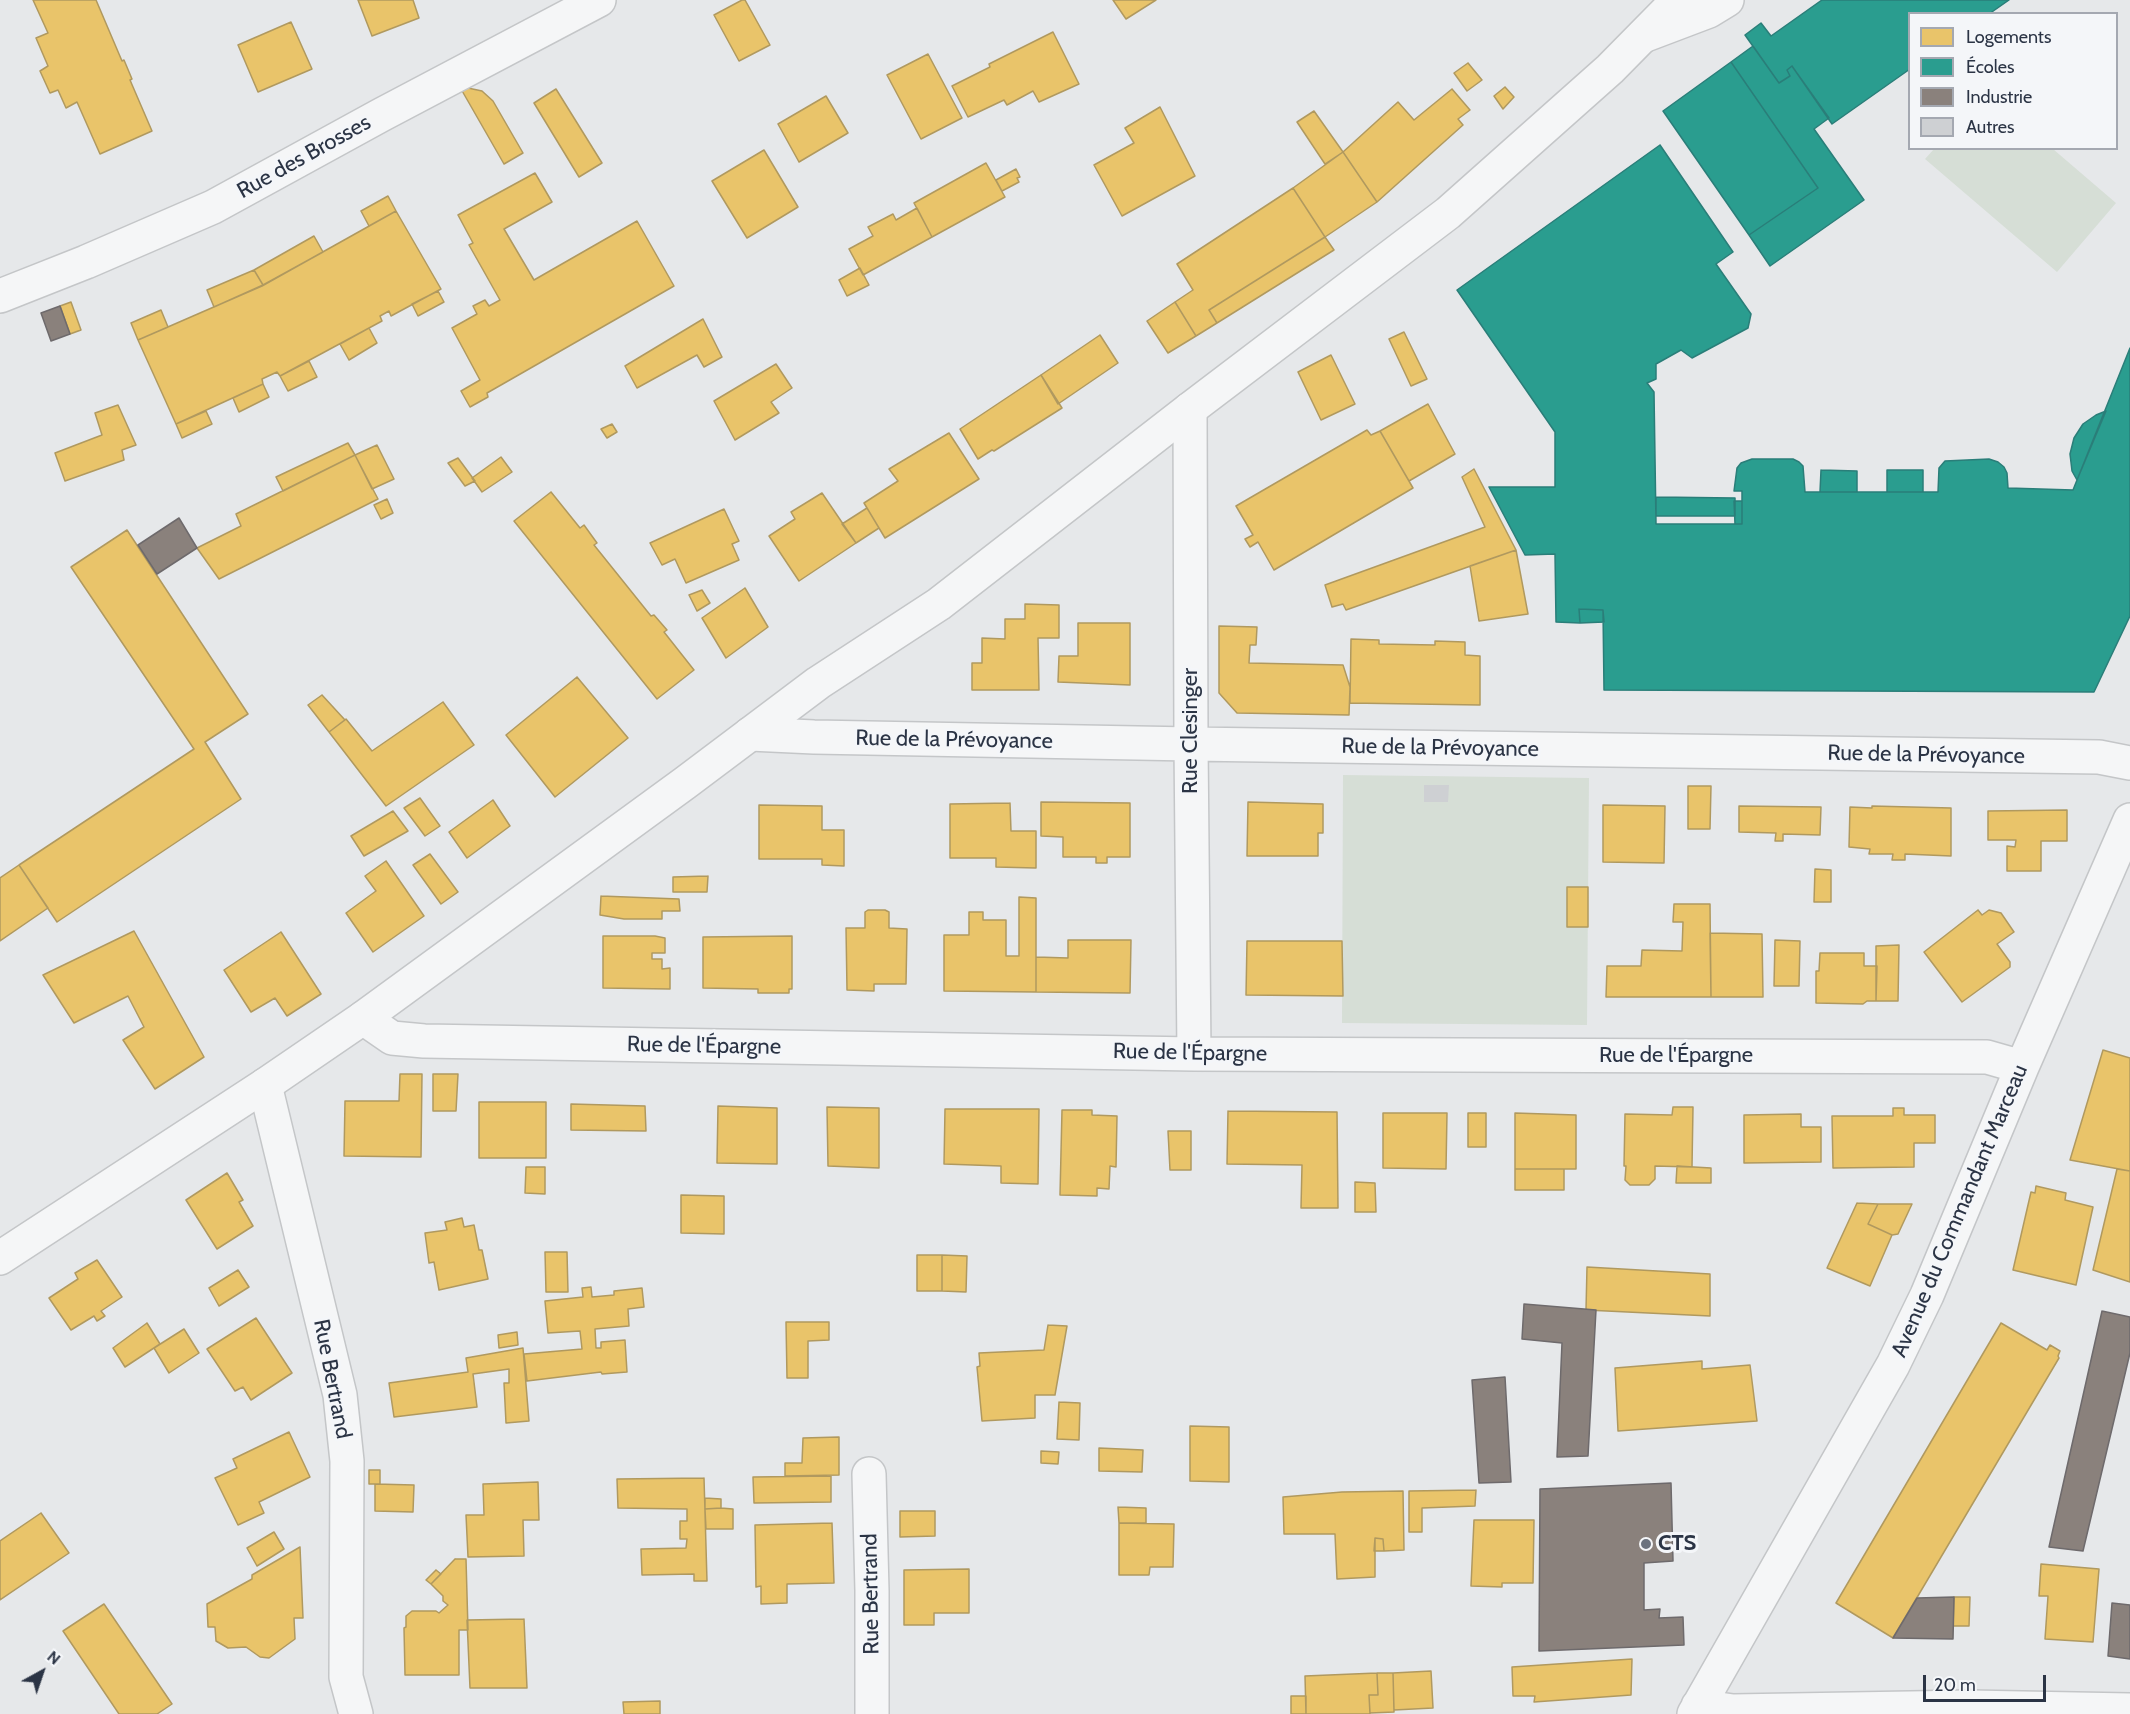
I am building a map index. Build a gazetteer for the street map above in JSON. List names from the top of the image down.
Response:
{
  "streets": {
    "street": [
      "Rue des Brosses",
      "Rue Clesinger",
      "Rue de la Prévoyance",
      "Rue de l'Épargne",
      "Avenue du Commandant Marceau",
      "Rue Bertrand"
    ]
  },
  "crossings": [
    ["Rue Clesinger", "Rue de la Prévoyance"],
    ["Rue Clesinger", "Rue de l'Épargne"],
    ["Rue de l'Épargne", "Avenue du Commandant Marceau"]
  ],
  "places": ["CTS"],
  "legend": [
    "Logements",
    "Écoles",
    "Industrie",
    "Autres"
  ],
  "scale_bar": "20 m",
  "north": "top right"
}
